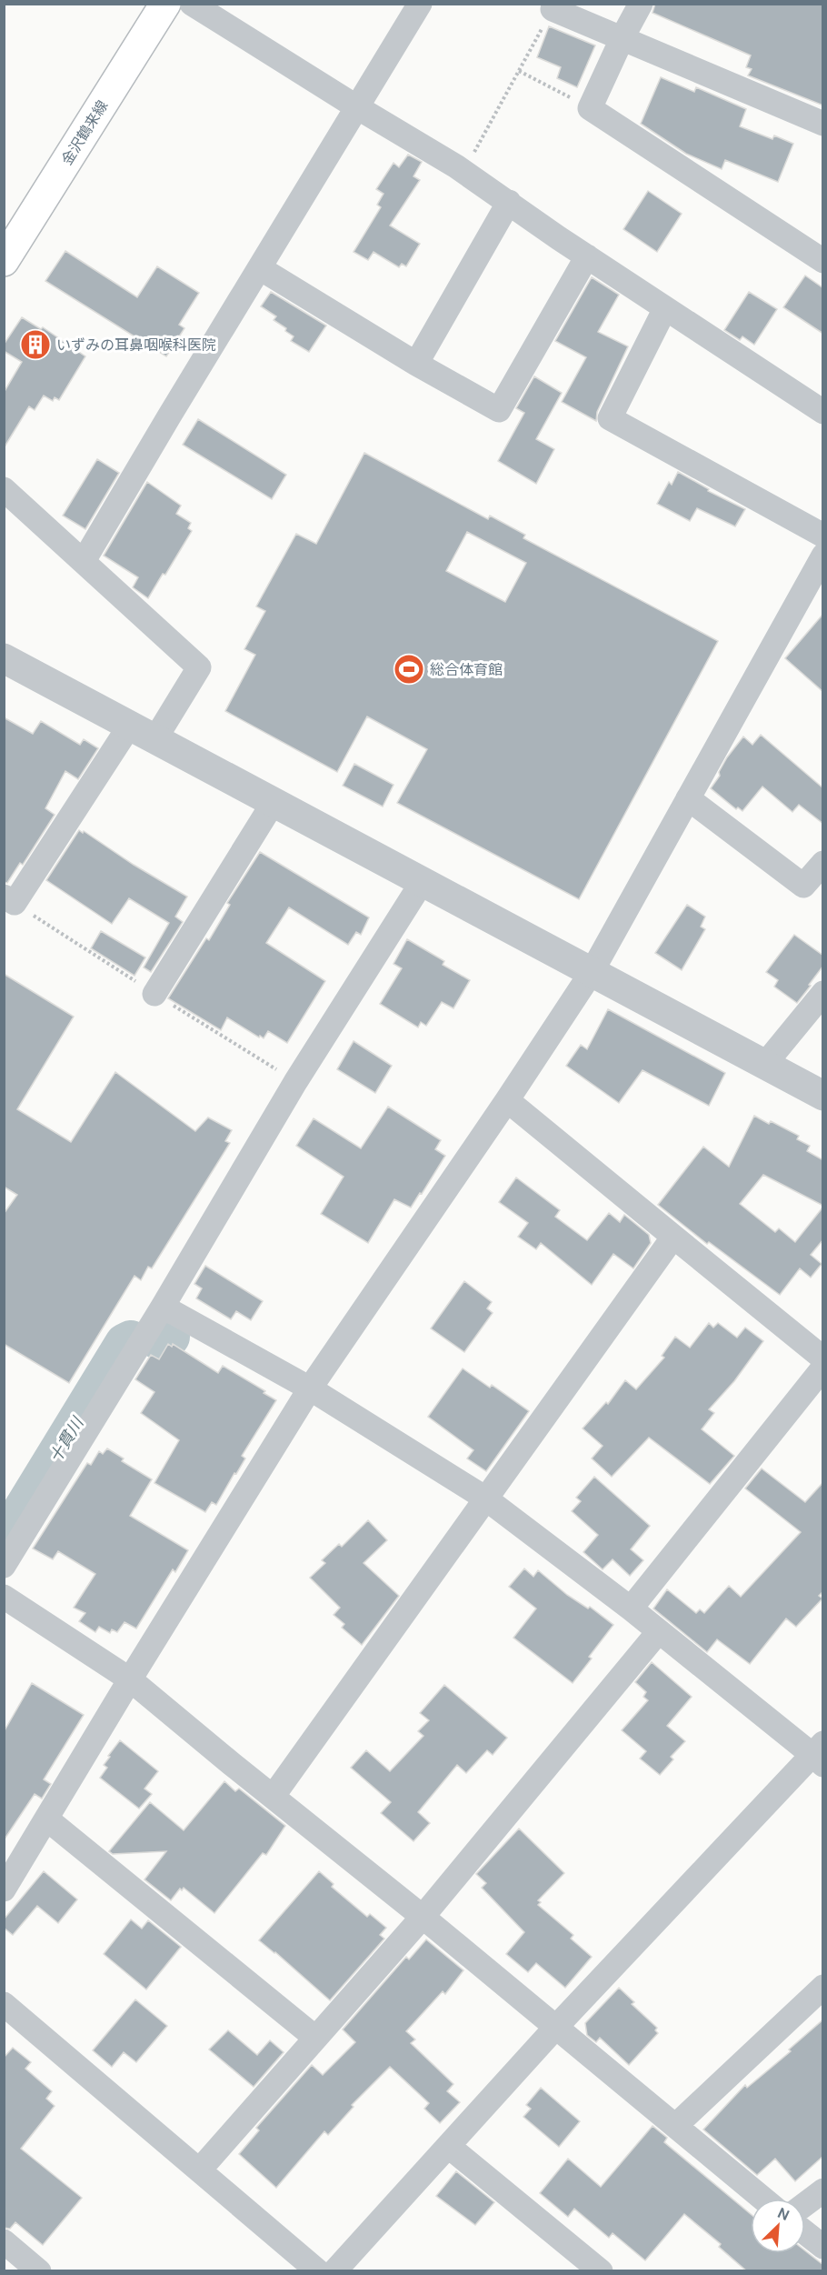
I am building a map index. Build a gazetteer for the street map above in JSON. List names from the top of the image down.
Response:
{
  "streets": {
    "main road": ["金沢鶴来線"]
  },
  "water": ["十貫川"],
  "places": {
    "building": ["いずみの耳鼻咽喉科医院"],
    "sports": ["総合体育館"]
  },
  "north": "top right"
}
